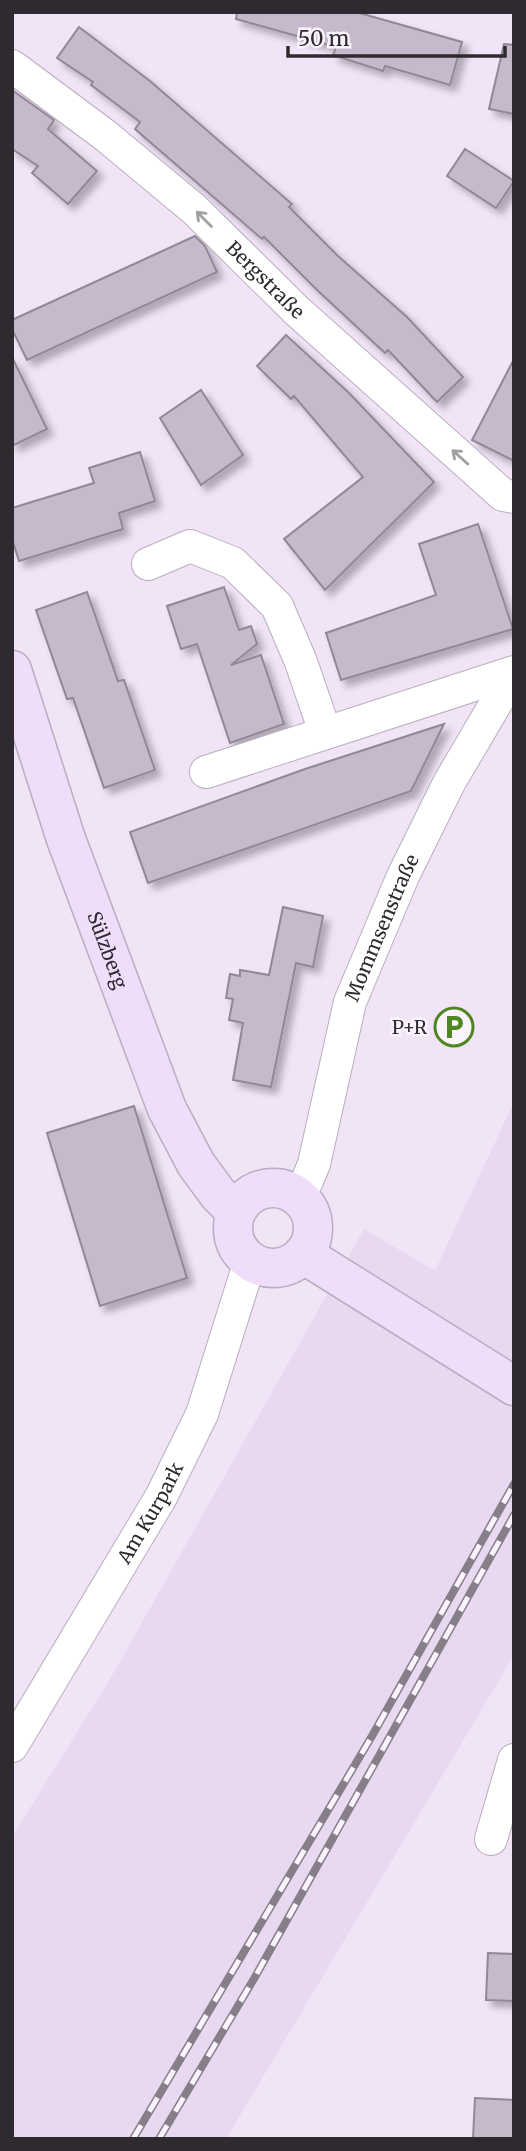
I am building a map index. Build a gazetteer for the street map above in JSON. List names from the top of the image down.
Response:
{
  "streets": {
    "street": [
      "Bergstraße",
      "Mommsenstraße",
      "Sülzberg",
      "Am Kurpark"
    ]
  },
  "crossings": [
    ["Mommsenstraße", "Sülzberg"],
    ["Mommsenstraße", "Am Kurpark"],
    ["Sülzberg", "Am Kurpark"]
  ],
  "one_way": ["Bergstraße"],
  "places": {
    "parking": ["P+R"]
  },
  "scale_bar": "50 m"
}
